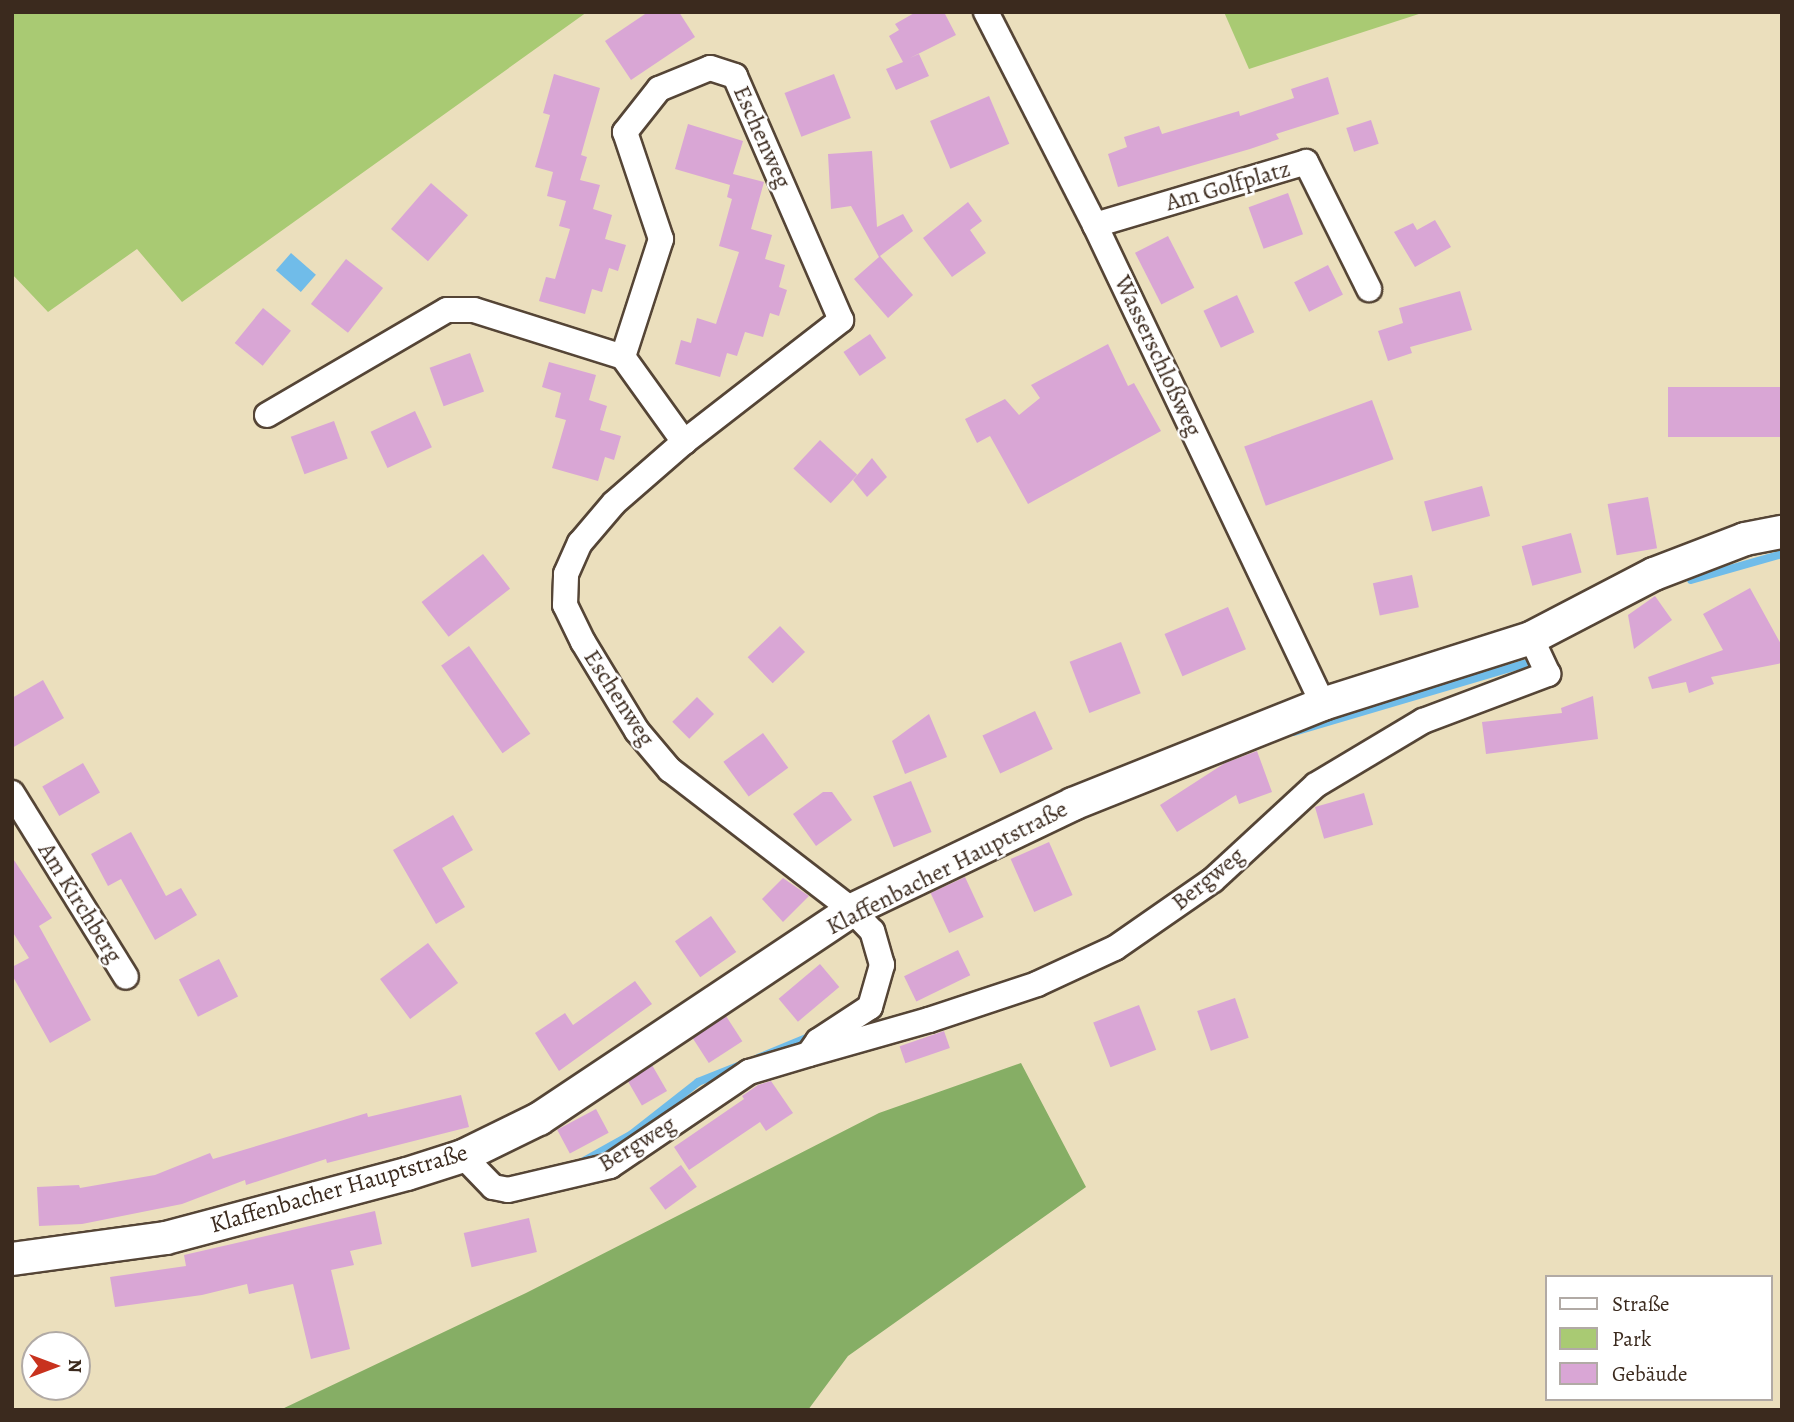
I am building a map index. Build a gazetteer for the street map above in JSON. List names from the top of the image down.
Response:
{
  "streets": {
    "street": [
      "Eschenweg",
      "Am Golfplatz",
      "Wasserschloßweg",
      "Klaffenbacher Hauptstraße",
      "Bergweg",
      "Am Kirchberg"
    ]
  },
  "crossings": [
    ["Eschenweg", "Klaffenbacher Hauptstraße"],
    ["Eschenweg", "Bergweg"],
    ["Am Golfplatz", "Wasserschloßweg"],
    ["Wasserschloßweg", "Klaffenbacher Hauptstraße"],
    ["Klaffenbacher Hauptstraße", "Bergweg"]
  ],
  "legend": ["Straße", "Park", "Gebäude"],
  "north": "right"
}
